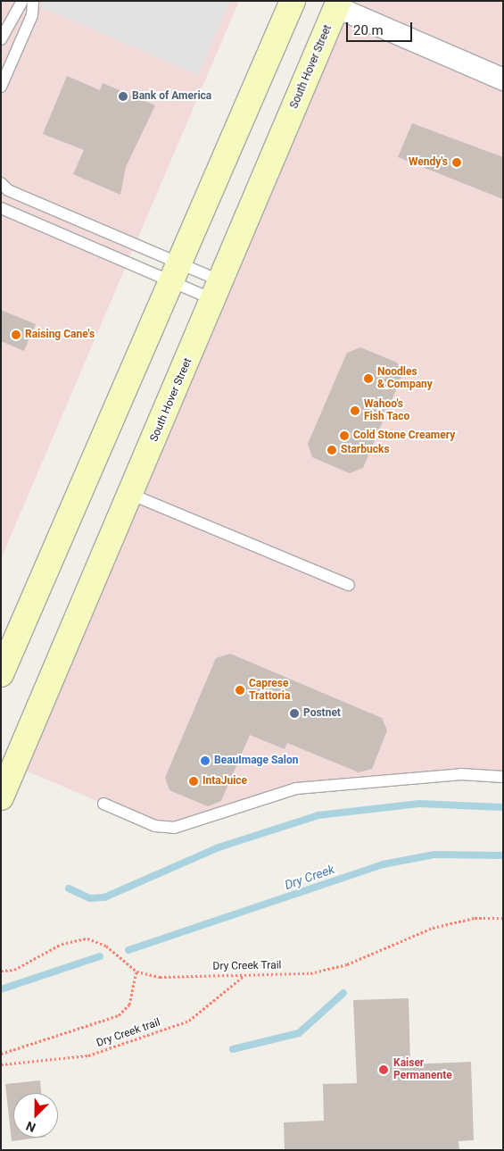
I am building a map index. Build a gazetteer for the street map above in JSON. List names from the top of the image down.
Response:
{
  "streets": {
    "main road": ["South Hover Street"],
    "path": ["Dry Creek Trail", "Dry Creek trail"]
  },
  "crossings": [
    ["Dry Creek Trail", "Dry Creek trail"]
  ],
  "water": ["Dry Creek"],
  "places": [
    "Bank of America",
    "Wendy's",
    "Raising Cane's",
    "Noodles & Company",
    "Wahoo's Fish Taco",
    "Cold Stone Creamery",
    "Starbucks",
    "Caprese Trattoria",
    "Postnet",
    "BeauImage Salon",
    "IntaJuice",
    "Kaiser Permanente"
  ],
  "scale_bar": "20 m",
  "north": "bottom left"
}
